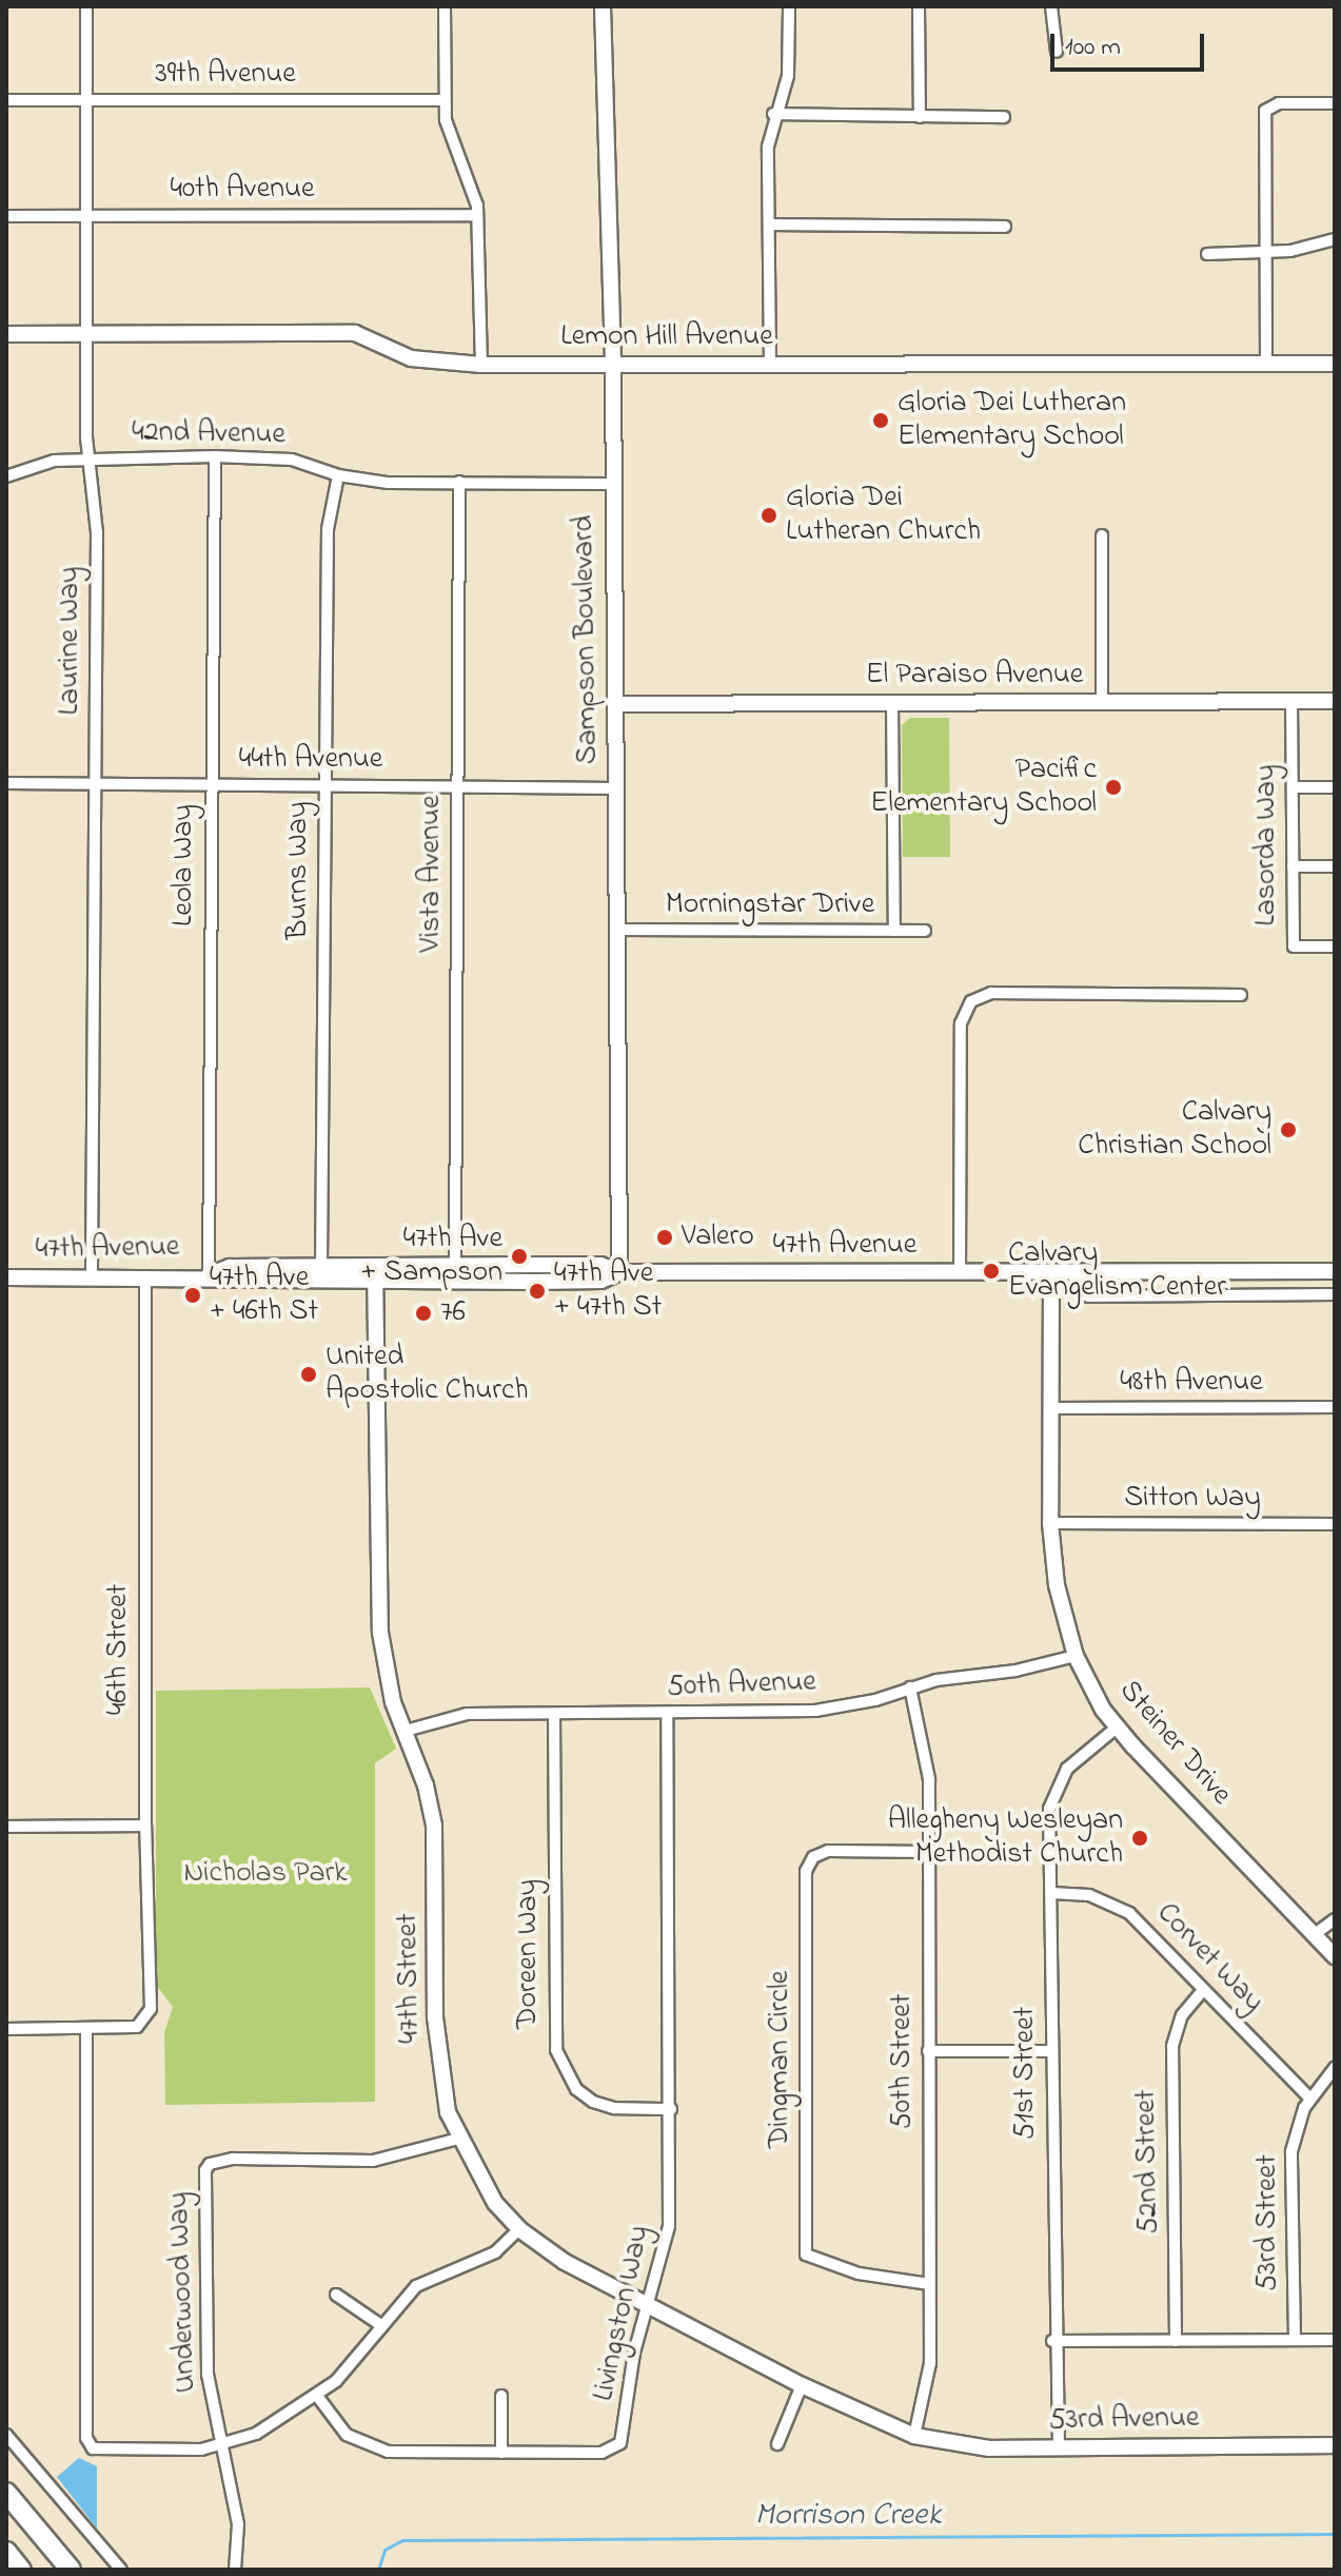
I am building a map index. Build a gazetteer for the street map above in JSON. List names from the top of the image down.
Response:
{
  "streets": {
    "street": [
      "39th Avenue",
      "40th Avenue",
      "Lemon Hill Avenue",
      "42nd Avenue",
      "Sampson Boulevard",
      "Laurine Way",
      "El Paraiso Avenue",
      "44th Avenue",
      "Lasorda Way",
      "Leola Way",
      "Burns Way",
      "Vista Avenue",
      "Morningstar Drive",
      "47th Avenue",
      "48th Avenue",
      "Sitton Way",
      "46th Street",
      "50th Avenue",
      "Steiner Drive",
      "Doreen Way",
      "Corvet Way",
      "47th Street",
      "Dingman Circle",
      "50th Street",
      "51st Street",
      "52nd Street",
      "53rd Street",
      "Underwood Way",
      "Livingston Way",
      "53rd Avenue"
    ]
  },
  "crossings": [
    ["39th Avenue", "Laurine Way"],
    ["40th Avenue", "Laurine Way"],
    ["Lemon Hill Avenue", "Sampson Boulevard"],
    ["Lemon Hill Avenue", "Laurine Way"],
    ["42nd Avenue", "Sampson Boulevard"],
    ["42nd Avenue", "Laurine Way"],
    ["42nd Avenue", "Leola Way"],
    ["42nd Avenue", "Burns Way"],
    ["42nd Avenue", "Vista Avenue"],
    ["Sampson Boulevard", "El Paraiso Avenue"],
    ["Sampson Boulevard", "44th Avenue"],
    ["Sampson Boulevard", "Morningstar Drive"],
    ["Sampson Boulevard", "47th Avenue"],
    ["Laurine Way", "44th Avenue"],
    ["Laurine Way", "47th Avenue"],
    ["El Paraiso Avenue", "Lasorda Way"],
    ["44th Avenue", "Leola Way"],
    ["44th Avenue", "Burns Way"],
    ["44th Avenue", "Vista Avenue"],
    ["Leola Way", "47th Avenue"],
    ["Burns Way", "47th Avenue"],
    ["Vista Avenue", "47th Avenue"],
    ["47th Avenue", "46th Street"],
    ["47th Avenue", "Steiner Drive"],
    ["47th Avenue", "47th Street"],
    ["48th Avenue", "Steiner Drive"],
    ["Sitton Way", "Steiner Drive"],
    ["50th Avenue", "Steiner Drive"],
    ["50th Avenue", "Doreen Way"],
    ["50th Avenue", "47th Street"],
    ["50th Avenue", "50th Street"],
    ["50th Avenue", "Livingston Way"],
    ["Steiner Drive", "51st Street"],
    ["Doreen Way", "Livingston Way"],
    ["Corvet Way", "51st Street"],
    ["Corvet Way", "52nd Street"],
    ["Corvet Way", "53rd Street"],
    ["47th Street", "50th Street"],
    ["47th Street", "Underwood Way"],
    ["47th Street", "Livingston Way"],
    ["47th Street", "53rd Avenue"],
    ["Dingman Circle", "50th Street"],
    ["50th Street", "53rd Avenue"],
    ["51st Street", "53rd Avenue"]
  ],
  "water": ["Morrison Creek"],
  "parks": ["Nicholas Park"],
  "places": [
    "Gloria Dei Lutheran Elementary School",
    "Gloria Dei Lutheran Church",
    "Pacific Elementary School",
    "Calvary Christian School",
    "Valero",
    "47th Ave + Sampson",
    "Calvary Evangelism Center",
    "47th Ave + 47th St",
    "47th Ave + 46th St",
    "76",
    "United Apostolic Church",
    "Allegheny Wesleyan Methodist Church"
  ],
  "scale_bar": "100 m"
}
